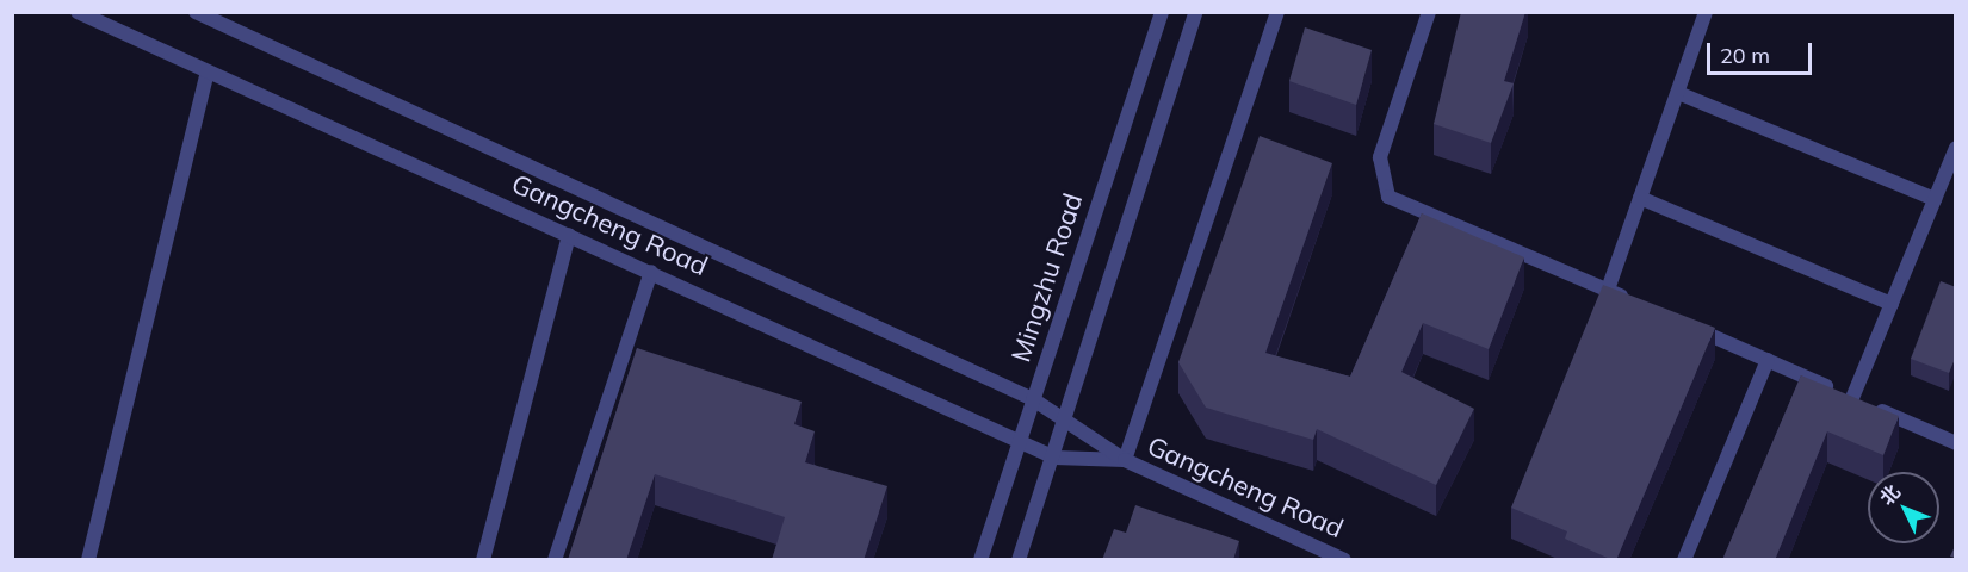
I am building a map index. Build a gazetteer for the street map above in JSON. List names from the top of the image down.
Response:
{
  "streets": {
    "street": ["Gangcheng Road", "Mingzhu Road"]
  },
  "crossings": [
    ["Gangcheng Road", "Mingzhu Road"]
  ],
  "scale_bar": "20 m",
  "north": "top left"
}
